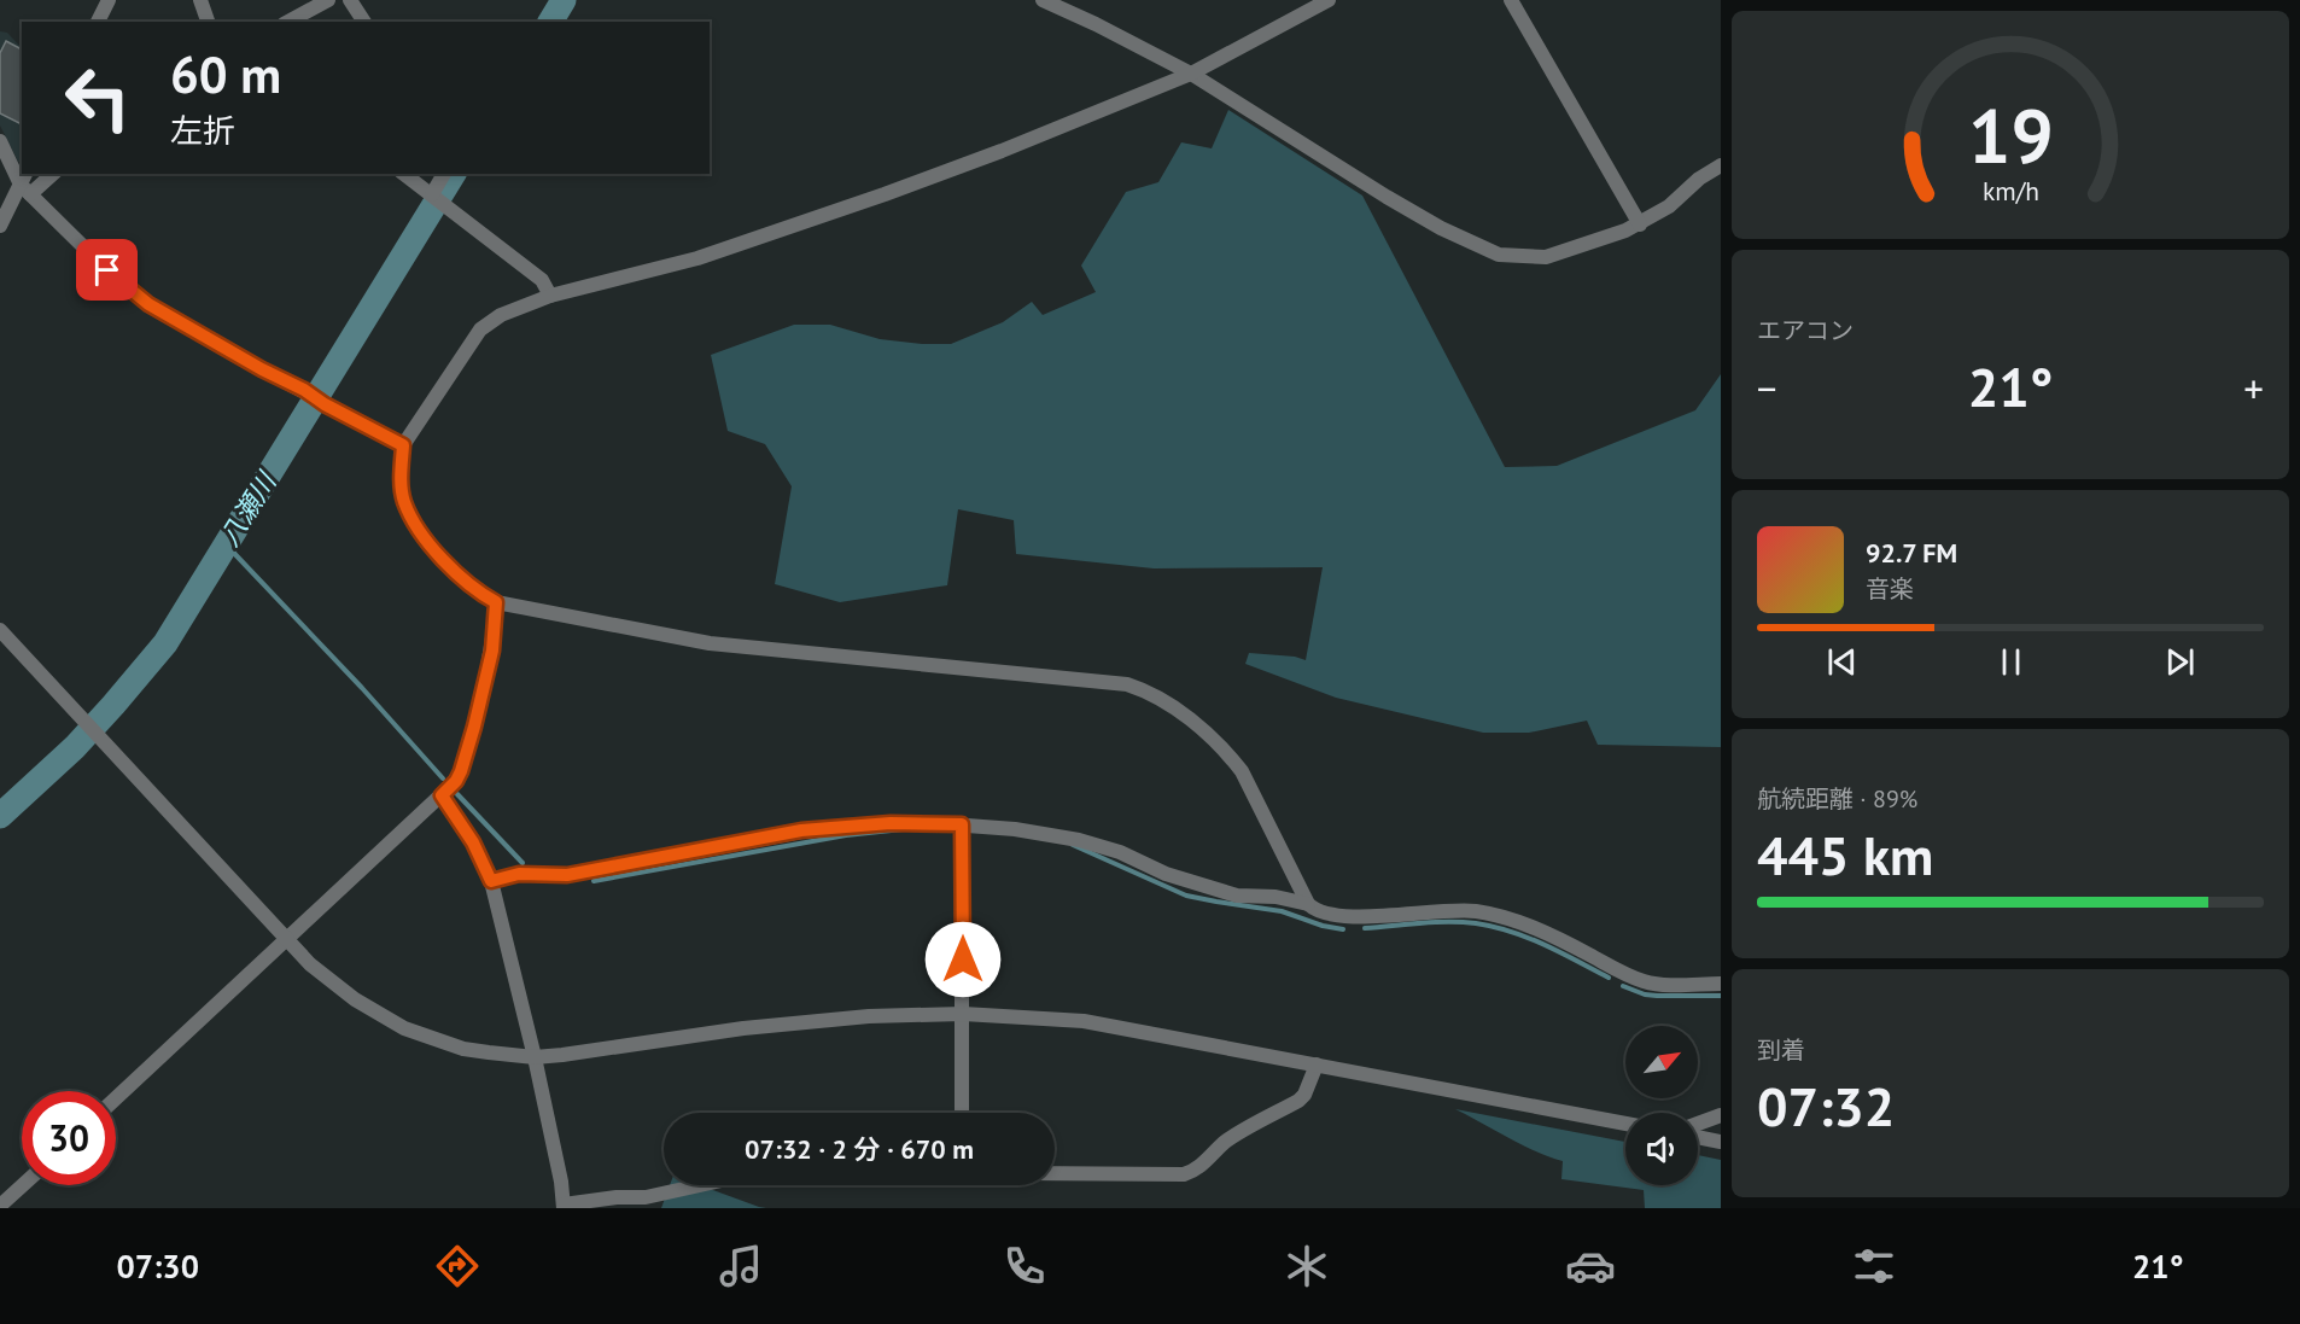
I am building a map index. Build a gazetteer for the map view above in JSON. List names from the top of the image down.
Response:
{
  "water": ["八瀬川"],
  "north": "top right",
  "page": {
    "turn": ["60 m", "左折"],
    "tile": [
      "エアコン",
      ["航続距離 · 89%", "445 km"],
      ["到着", "07:32"]
    ],
    "heat": ["−", "21°", "+"],
    "song": ["92.7 FM", "音楽"],
    "limit": "30",
    "trip": "07:32 · 2 分 · 670 m",
    "tabs": ["07:30", "21°"],
    "gauge": ["19", "km/h"]
  }
}
